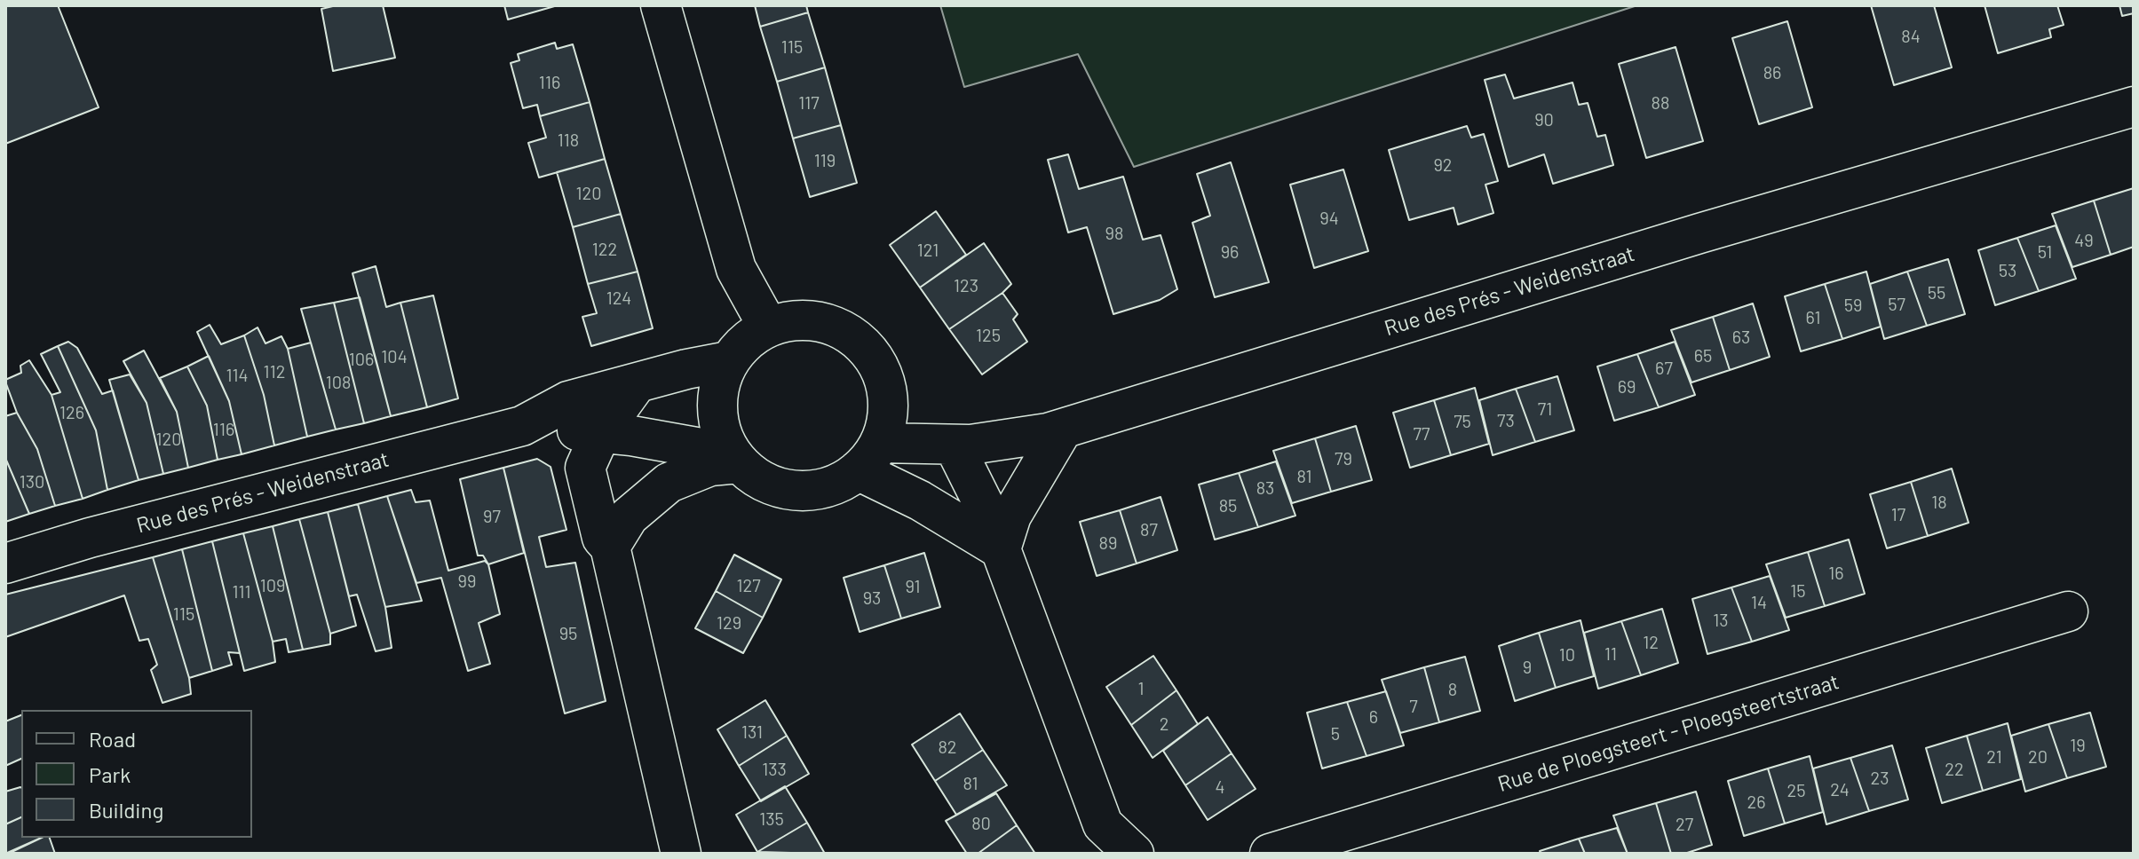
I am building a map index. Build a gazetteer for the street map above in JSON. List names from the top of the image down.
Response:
{
  "streets": {
    "street": ["Rue des Prés - Weidenstraat", "Rue de Ploegsteert - Ploegsteertstraat"]
  },
  "house_numbers": [
    "84",
    "115",
    "86",
    "116",
    "117",
    "88",
    "90",
    "118",
    "119",
    "92",
    "120",
    "94",
    "98",
    "49",
    "122",
    "121",
    "96",
    "51",
    "53",
    "123",
    "55",
    "124",
    "57",
    "59",
    "61",
    "125",
    "63",
    "65",
    "104",
    "106",
    "67",
    "112",
    "114",
    "108",
    "69",
    "71",
    "126",
    "73",
    "75",
    "116",
    "77",
    "120",
    "79",
    "81",
    "130",
    "83",
    "18",
    "85",
    "17",
    "97",
    "87",
    "89",
    "16",
    "99",
    "109",
    "127",
    "91",
    "15",
    "111",
    "93",
    "14",
    "115",
    "13",
    "129",
    "95",
    "12",
    "11",
    "10",
    "9",
    "1",
    "8",
    "7",
    "6",
    "2",
    "131",
    "5",
    "19",
    "82",
    "21",
    "20",
    "133",
    "22",
    "23",
    "81",
    "4",
    "24",
    "25",
    "26",
    "135",
    "80",
    "27"
  ],
  "legend": ["Road", "Park", "Building"]
}
